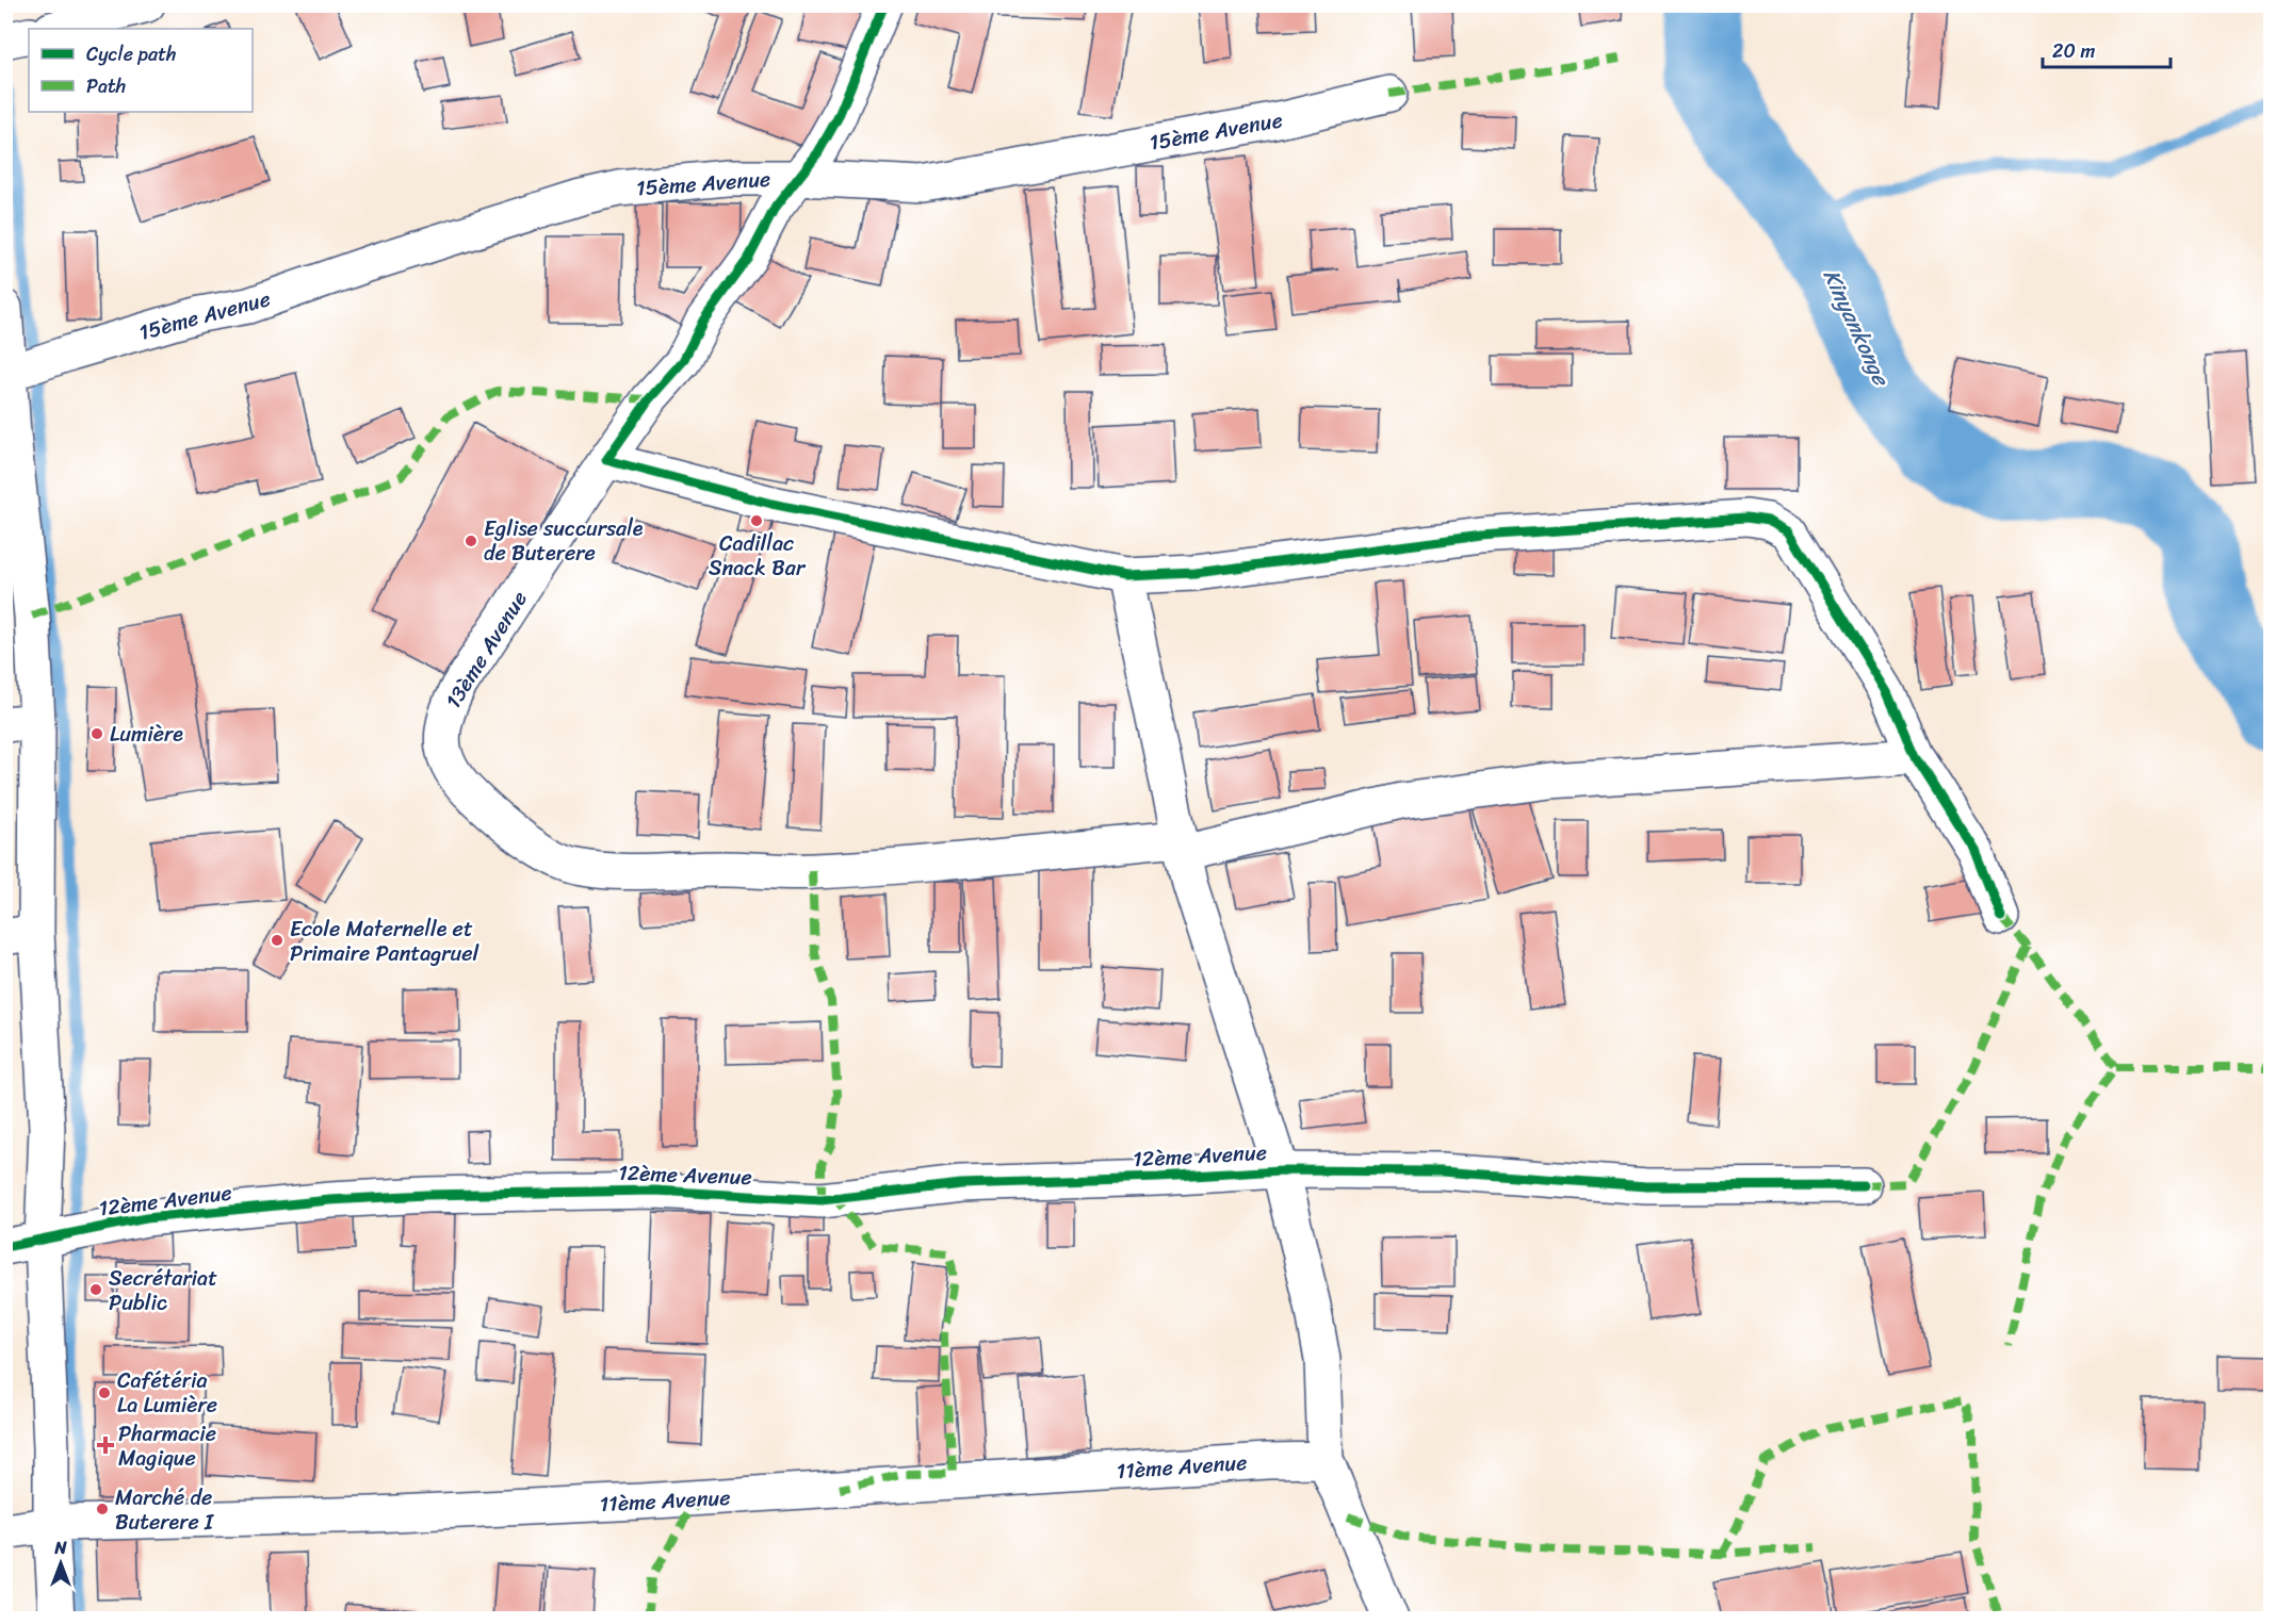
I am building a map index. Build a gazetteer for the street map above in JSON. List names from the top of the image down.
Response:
{
  "streets": {
    "street": [
      "15ème Avenue",
      "13ème Avenue",
      "12ème Avenue",
      "11ème Avenue"
    ]
  },
  "crossings": [
    ["15ème Avenue", "13ème Avenue"]
  ],
  "water": ["Kinyankonge"],
  "places": {
    "other": [
      "Cadillac Snack Bar",
      "Eglise succursale de Buterere",
      "Lumière",
      "Ecole Maternelle et Primaire Pantagruel",
      "Secrétariat Public",
      "Cafétéria La Lumière",
      "Marché de Buterere I"
    ],
    "health": ["Pharmacie Magique"]
  },
  "legend": ["Cycle path", "Path"],
  "scale_bar": "20 m",
  "north": "top"
}
